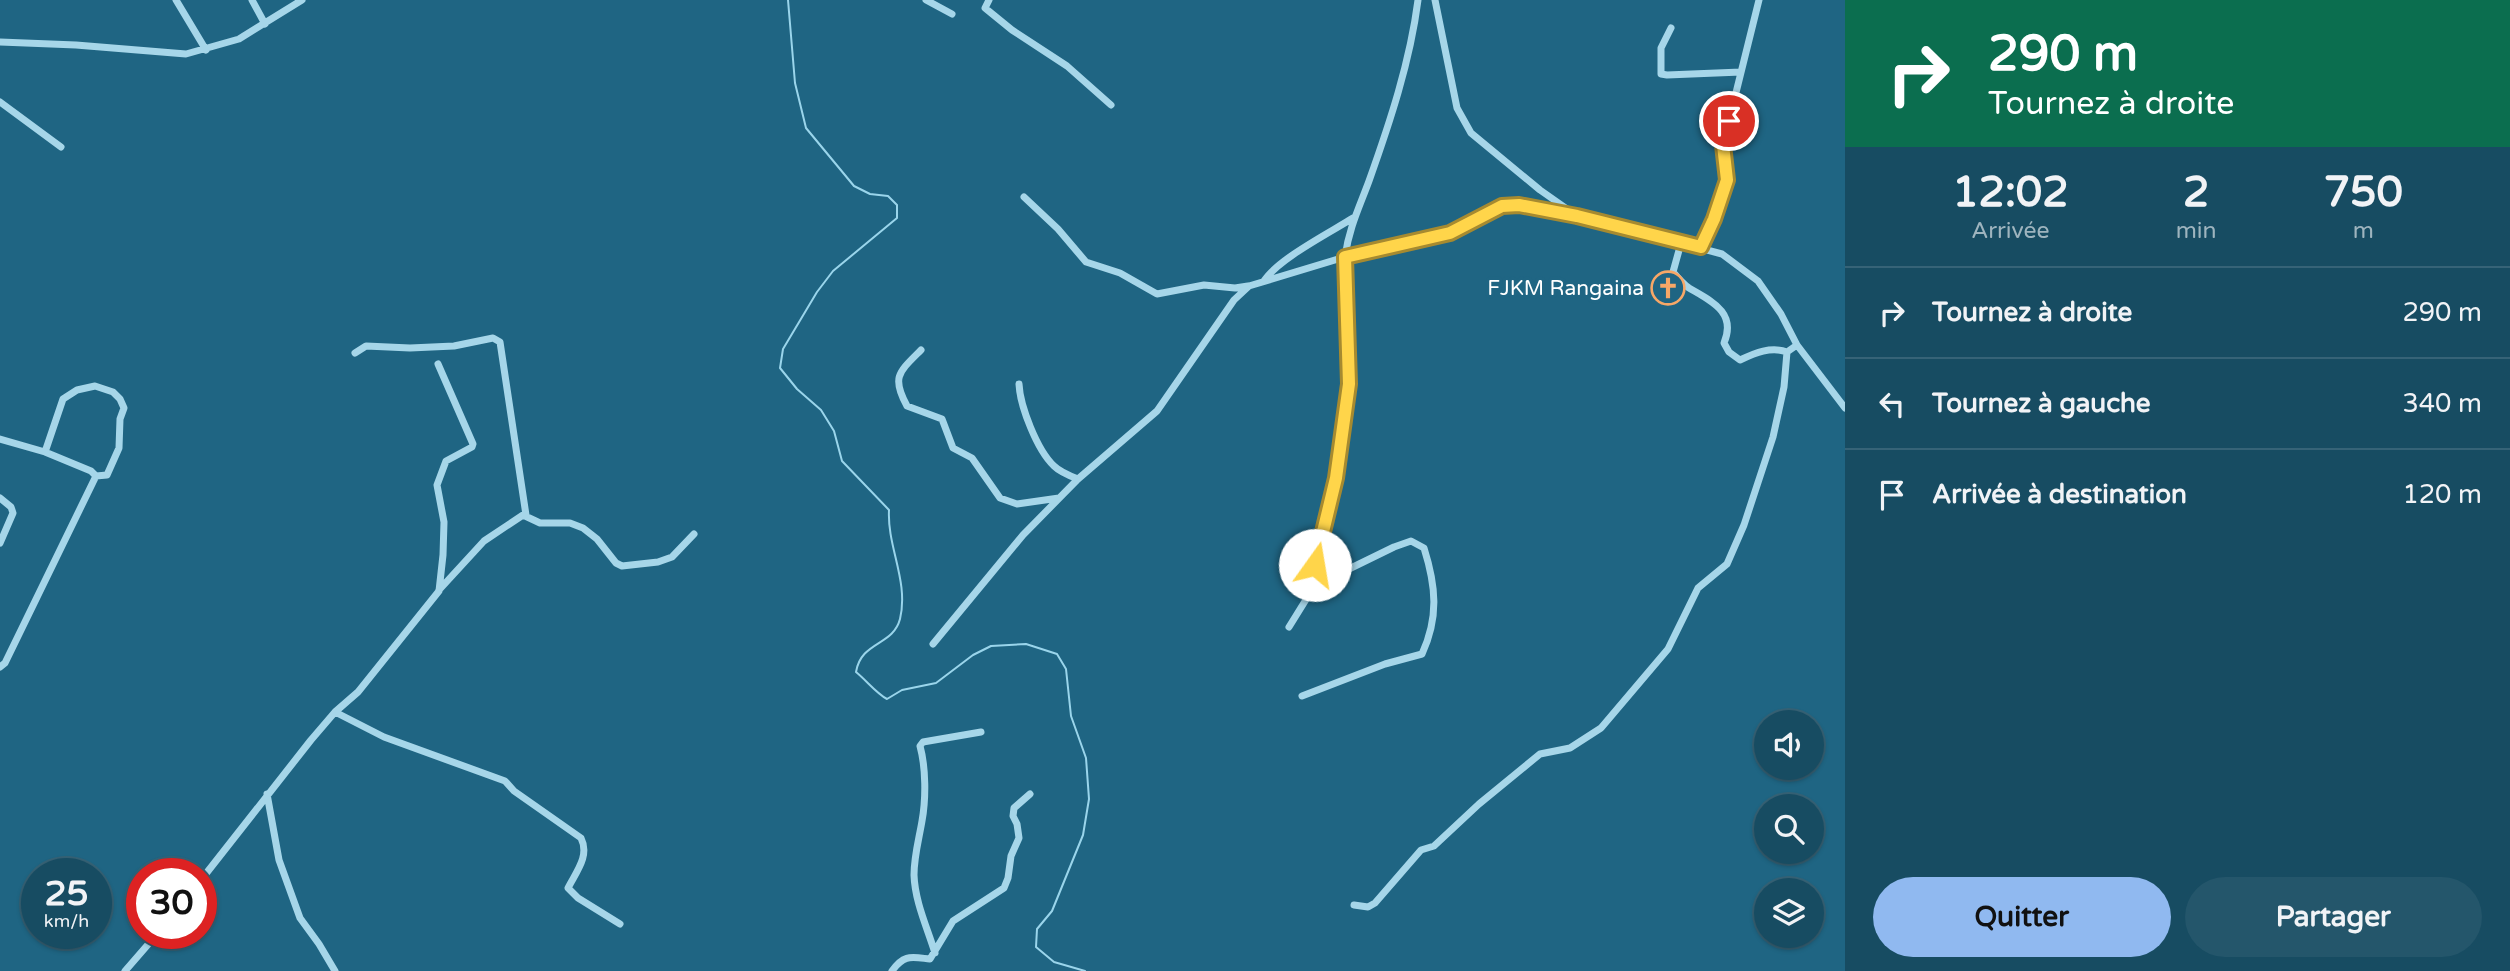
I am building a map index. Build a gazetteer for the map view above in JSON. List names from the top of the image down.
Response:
{
  "places": {
    "church": ["FJKM Rangaina"]
  },
  "page": {
    "turn": ["290 m", "Tournez à droite"],
    "eta": [
      "12:02",
      "Arrivée",
      "2",
      "min",
      "750",
      "m"
    ],
    "list": [
      {
        "name": "Tournez à droite",
        "value": "290 m"
      },
      {
        "name": "Tournez à gauche",
        "value": "340 m"
      },
      {
        "name": "Arrivée à destination",
        "value": "120 m"
      }
    ],
    "speed": "25 km/h",
    "limit": "30",
    "buttons": ["Quitter", "Partager"]
  }
}
